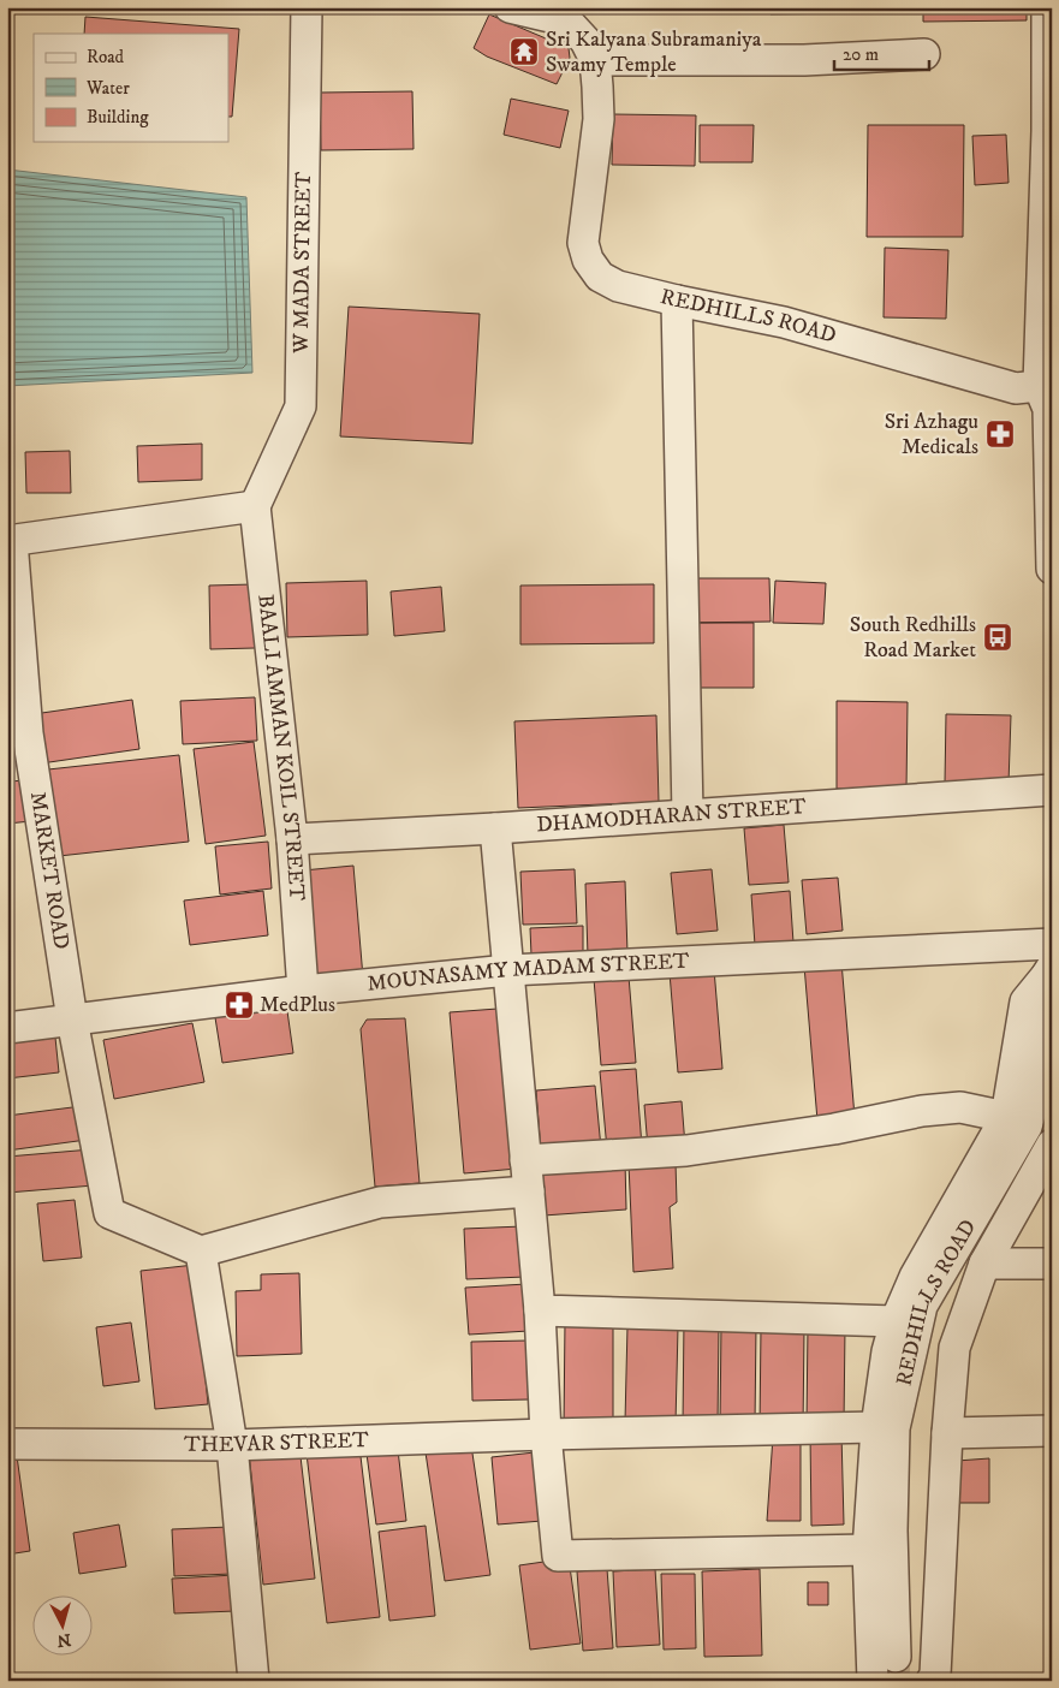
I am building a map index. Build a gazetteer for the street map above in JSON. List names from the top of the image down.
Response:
{
  "streets": {
    "street": [
      "W MADA STREET",
      "REDHILLS ROAD",
      "BAALI AMMAN KOIL STREET",
      "DHAMODHARAN STREET",
      "MARKET ROAD",
      "MOUNASAMY MADAM STREET",
      "THEVAR STREET"
    ]
  },
  "crossings": [
    ["W MADA STREET", "BAALI AMMAN KOIL STREET"],
    ["BAALI AMMAN KOIL STREET", "DHAMODHARAN STREET"],
    ["BAALI AMMAN KOIL STREET", "MOUNASAMY MADAM STREET"],
    ["MARKET ROAD", "MOUNASAMY MADAM STREET"]
  ],
  "places": {
    "temple": ["Sri Kalyana Subramaniya Swamy Temple"],
    "pharmacy": ["Sri Azhagu Medicals", "MedPlus"],
    "bus stop": ["South Redhills Road Market"]
  },
  "legend": ["Road", "Water", "Building"],
  "scale_bar": "20 m",
  "north": "bottom"
}
